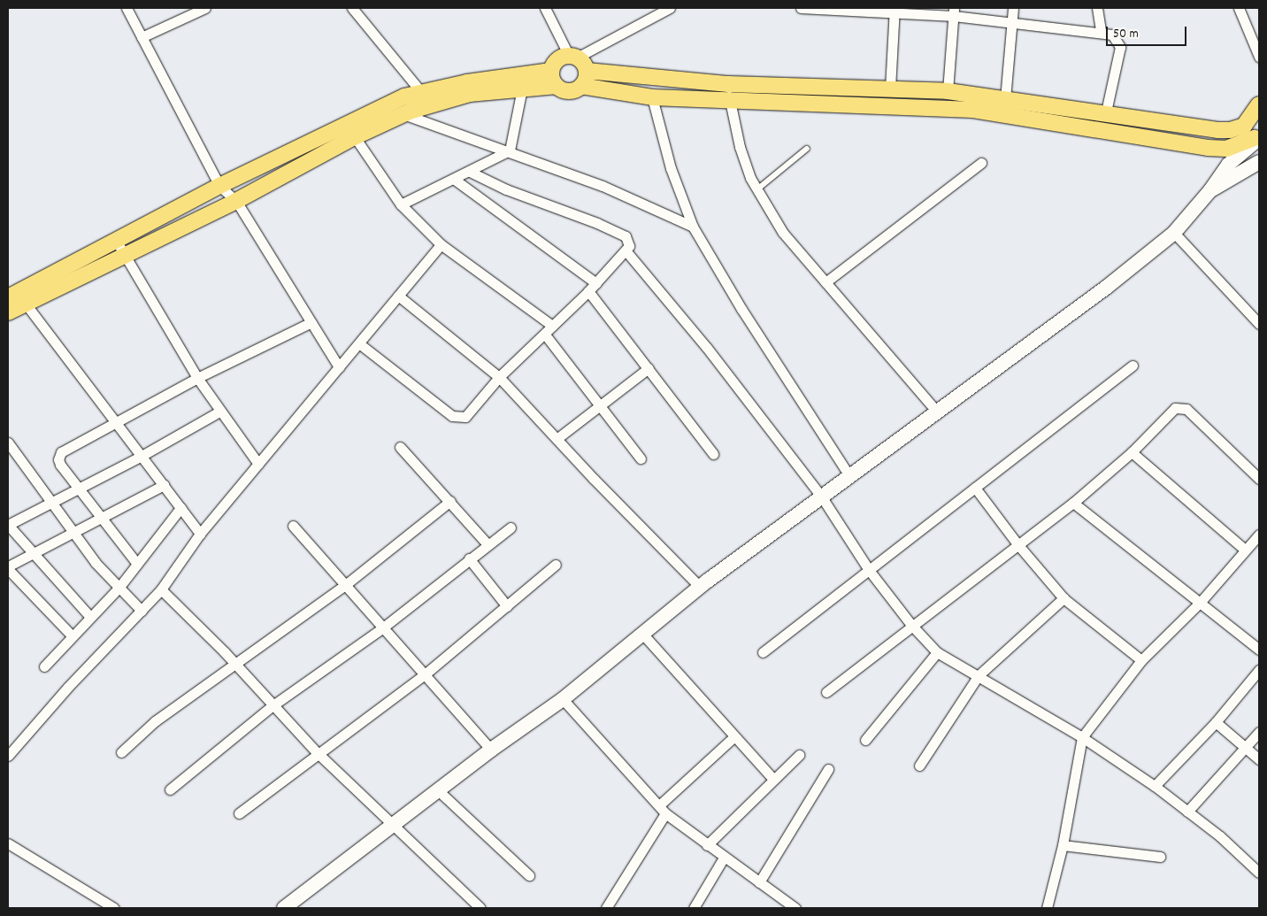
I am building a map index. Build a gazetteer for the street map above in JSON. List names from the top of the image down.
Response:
{
  "scale_bar": "50 m"
}
